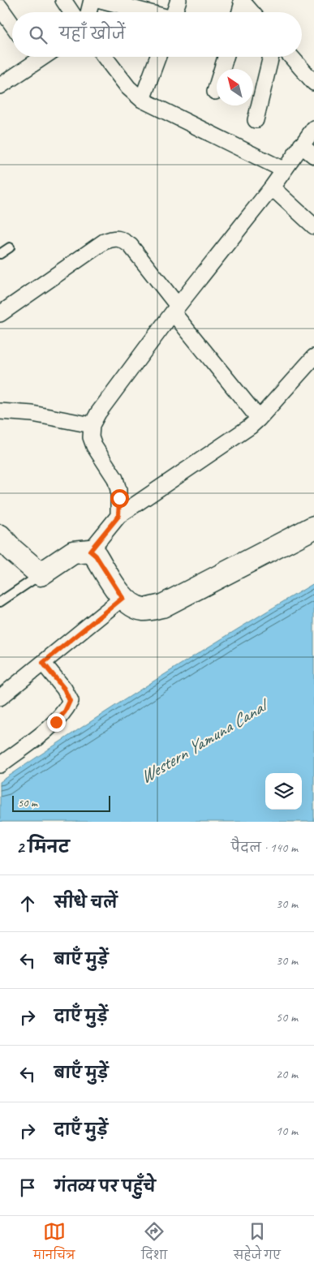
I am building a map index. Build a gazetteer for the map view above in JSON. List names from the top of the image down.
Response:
{
  "water": ["Western Yamuna Canal"],
  "scale_bar": "50 m",
  "north": "top left",
  "page": {
    "search": "यहाँ खोजें",
    "scale": "50 m",
    "heading": ["2 मिनट", "पैदल · 140 m"],
    "list": [
      ["सीधे चलें", "30 m"],
      ["बाएँ मुड़ें", "30 m"],
      ["दाएँ मुड़ें", "50 m"],
      ["बाएँ मुड़ें", "20 m"],
      ["दाएँ मुड़ें", "10 m"],
      "गंतव्य पर पहुँचे"
    ],
    "nav": ["मानचित्र", "दिशा", "सहेजे गए"]
  }
}
